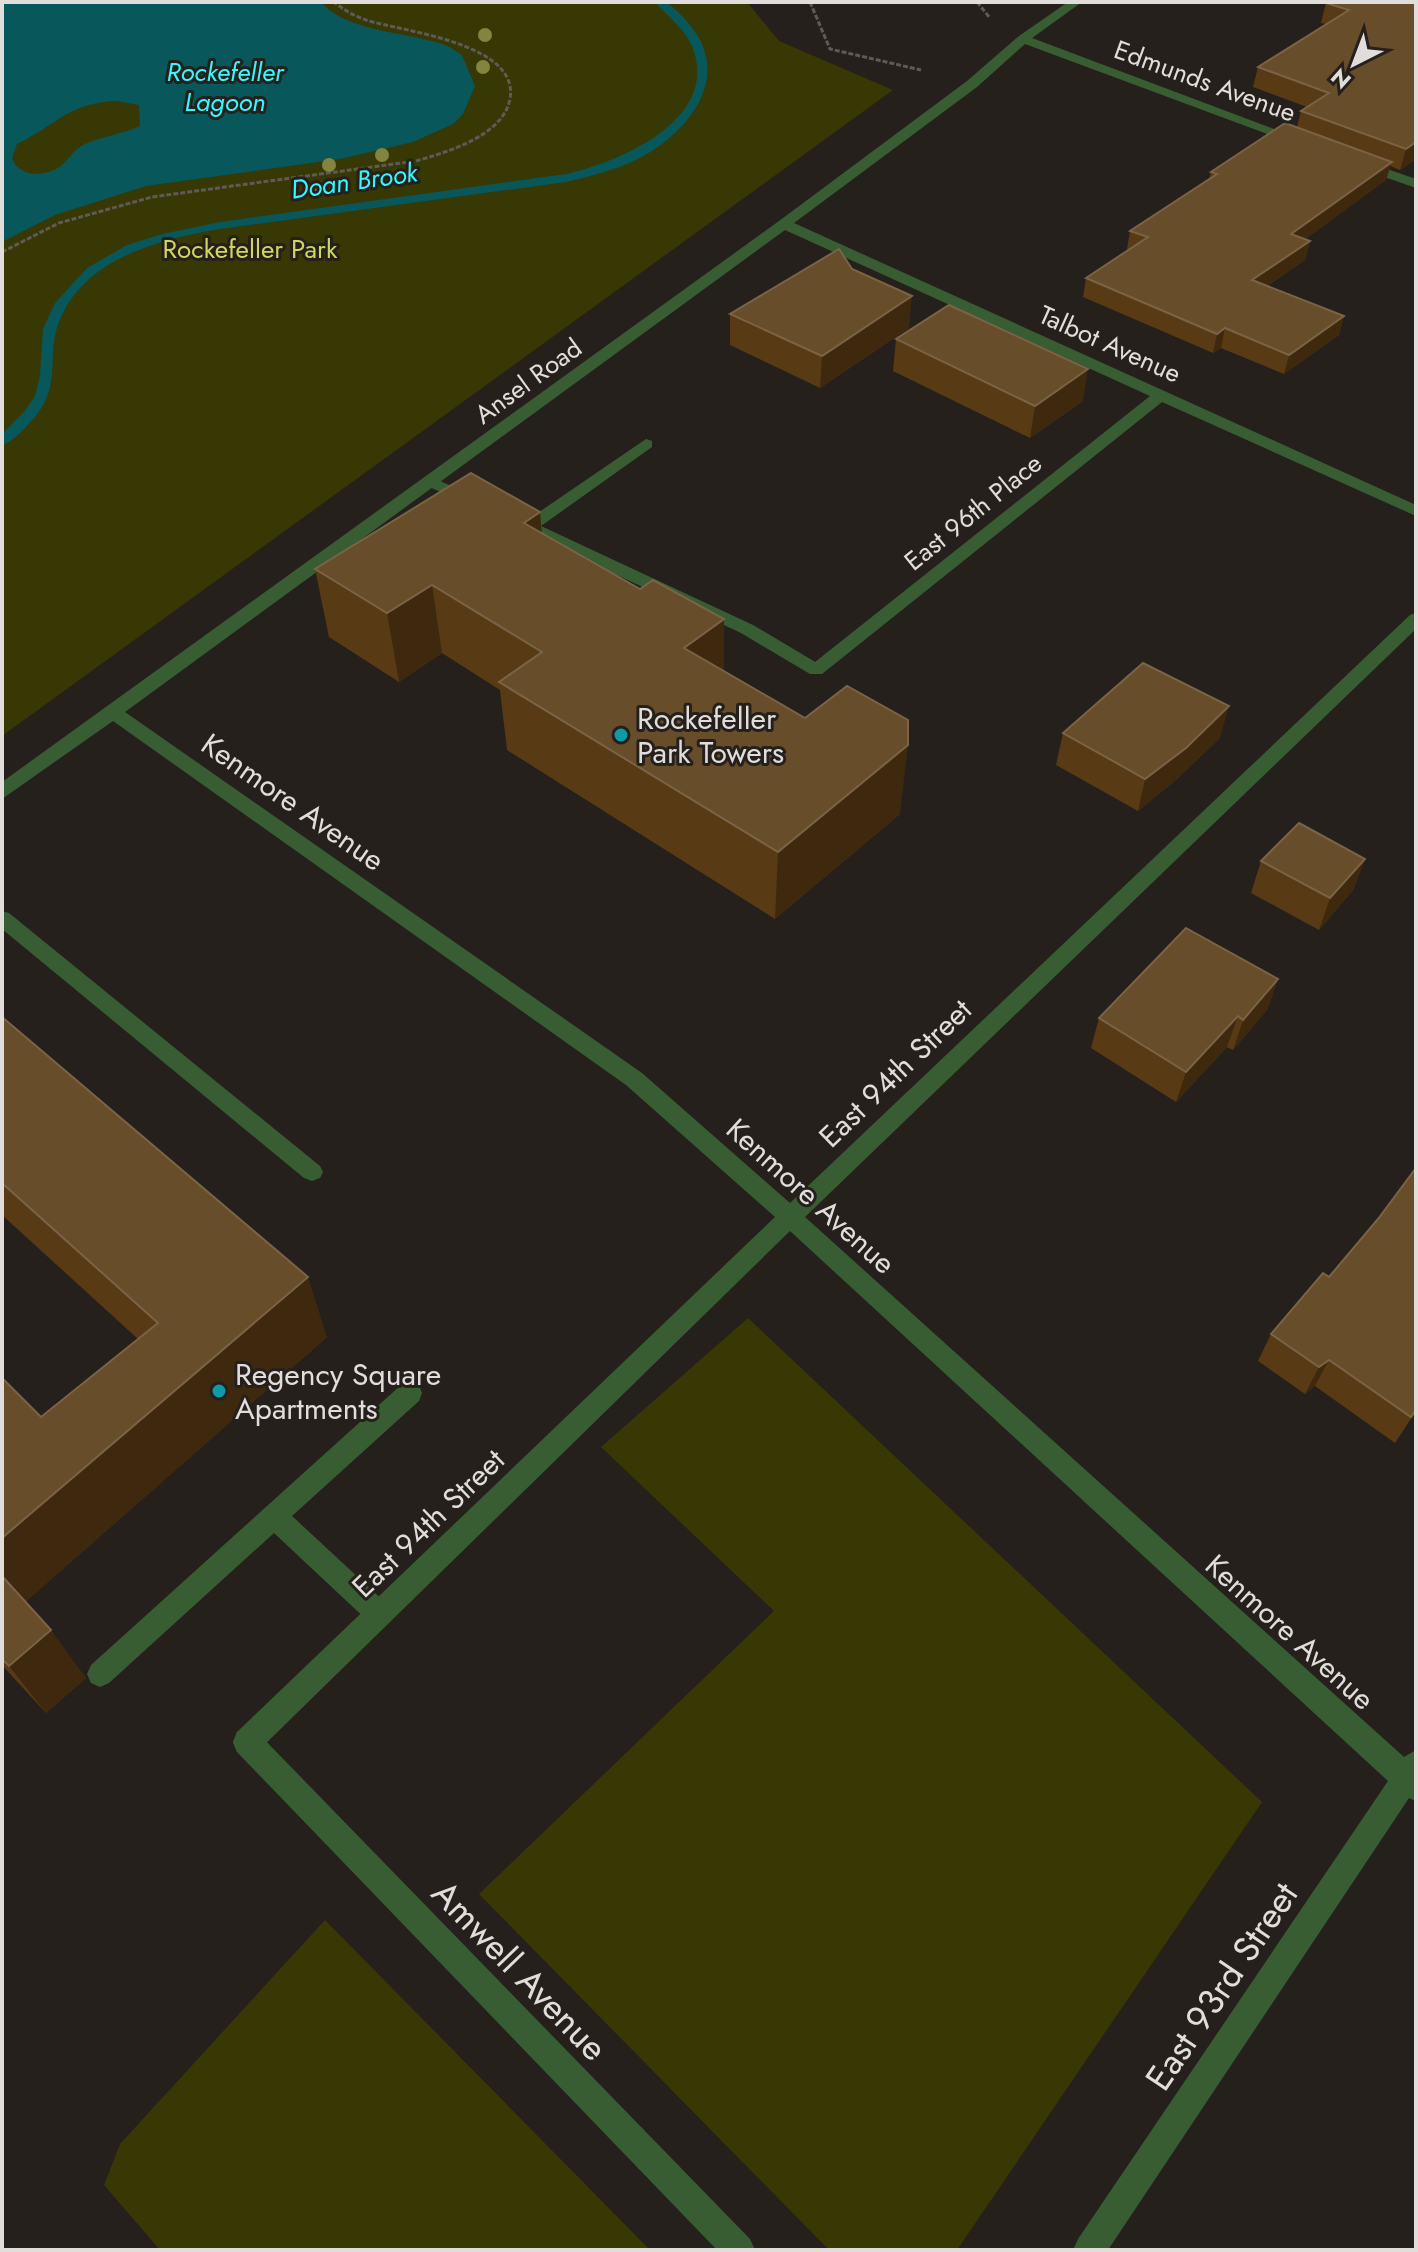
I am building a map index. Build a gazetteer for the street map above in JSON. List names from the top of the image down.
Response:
{
  "streets": {
    "street": [
      "Edmunds Avenue",
      "Talbot Avenue",
      "Ansel Road",
      "East 96th Place",
      "Kenmore Avenue",
      "East 94th Street",
      "Amwell Avenue",
      "East 93rd Street"
    ]
  },
  "crossings": [
    ["Edmunds Avenue", "Ansel Road"],
    ["Talbot Avenue", "Ansel Road"],
    ["Talbot Avenue", "East 96th Place"],
    ["Ansel Road", "Kenmore Avenue"],
    ["Kenmore Avenue", "East 94th Street"],
    ["Kenmore Avenue", "East 93rd Street"],
    ["East 94th Street", "Amwell Avenue"]
  ],
  "water": ["Rockefeller Lagoon", "Doan Brook"],
  "parks": ["Rockefeller Park"],
  "places": ["Rockefeller Park Towers", "Regency Square Apartments"],
  "north": "bottom left"
}
